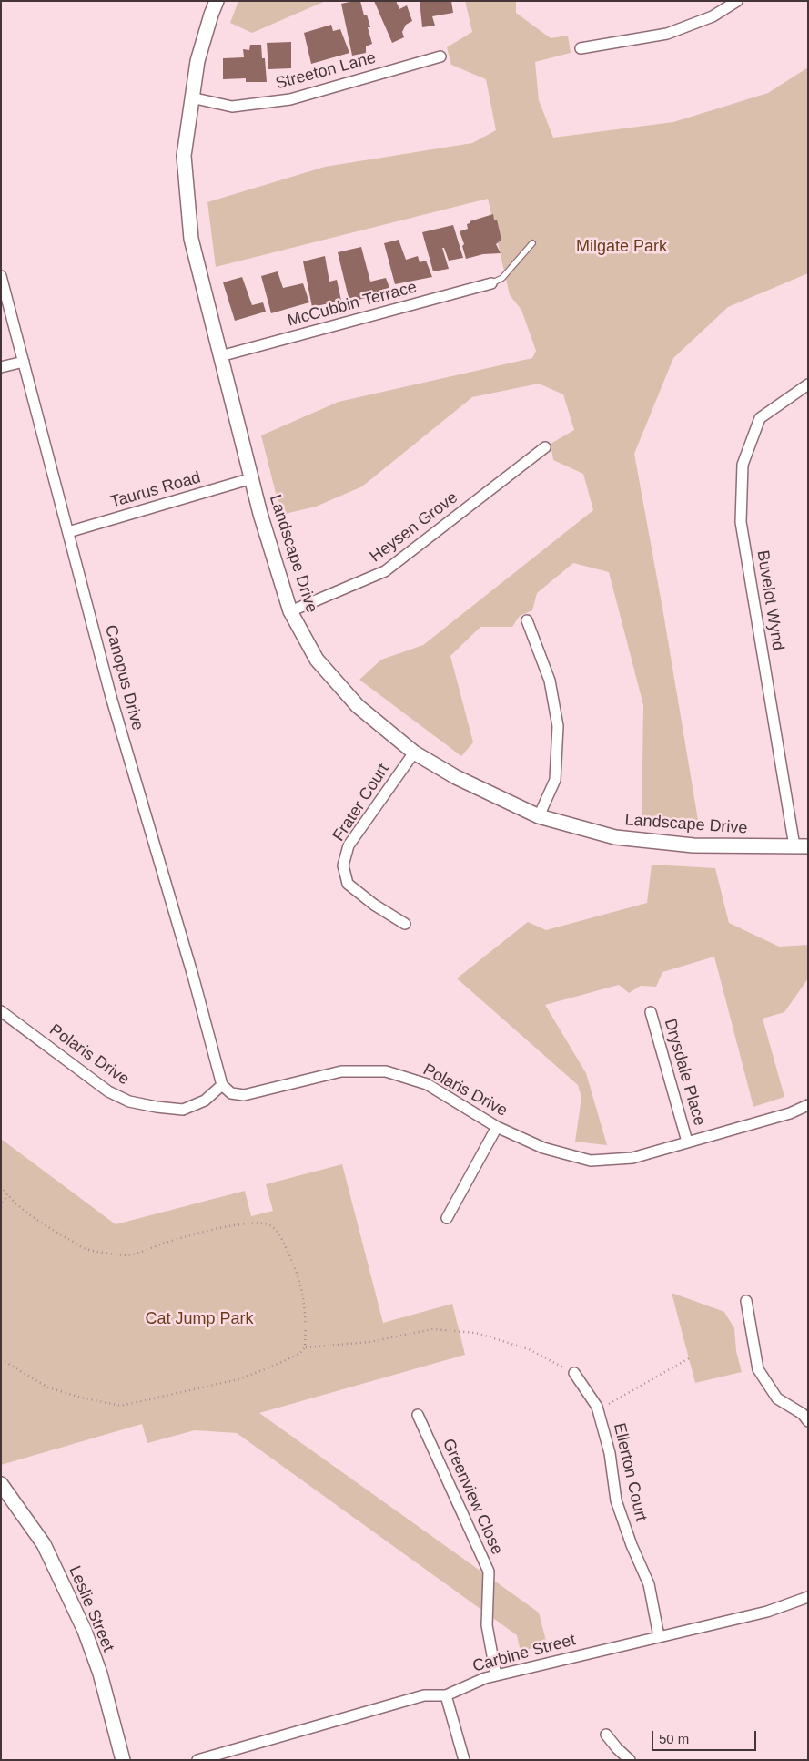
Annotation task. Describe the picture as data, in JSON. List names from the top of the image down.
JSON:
{
  "streets": {
    "street": [
      "Streeton Lane",
      "McCubbin Terrace",
      "Taurus Road",
      "Heysen Grove",
      "Landscape Drive",
      "Buvelot Wynd",
      "Canopus Drive",
      "Frater Court",
      "Polaris Drive",
      "Drysdale Place",
      "Ellerton Court",
      "Greenview Close",
      "Leslie Street",
      "Carbine Street"
    ]
  },
  "crossings": [
    ["Streeton Lane", "Landscape Drive"],
    ["McCubbin Terrace", "Landscape Drive"],
    ["Taurus Road", "Landscape Drive"],
    ["Taurus Road", "Canopus Drive"],
    ["Heysen Grove", "Landscape Drive"],
    ["Landscape Drive", "Buvelot Wynd"],
    ["Landscape Drive", "Frater Court"],
    ["Canopus Drive", "Polaris Drive"],
    ["Polaris Drive", "Drysdale Place"],
    ["Ellerton Court", "Carbine Street"],
    ["Greenview Close", "Carbine Street"]
  ],
  "parks": ["Milgate Park", "Cat Jump Park"],
  "scale_bar": "50 m"
}
